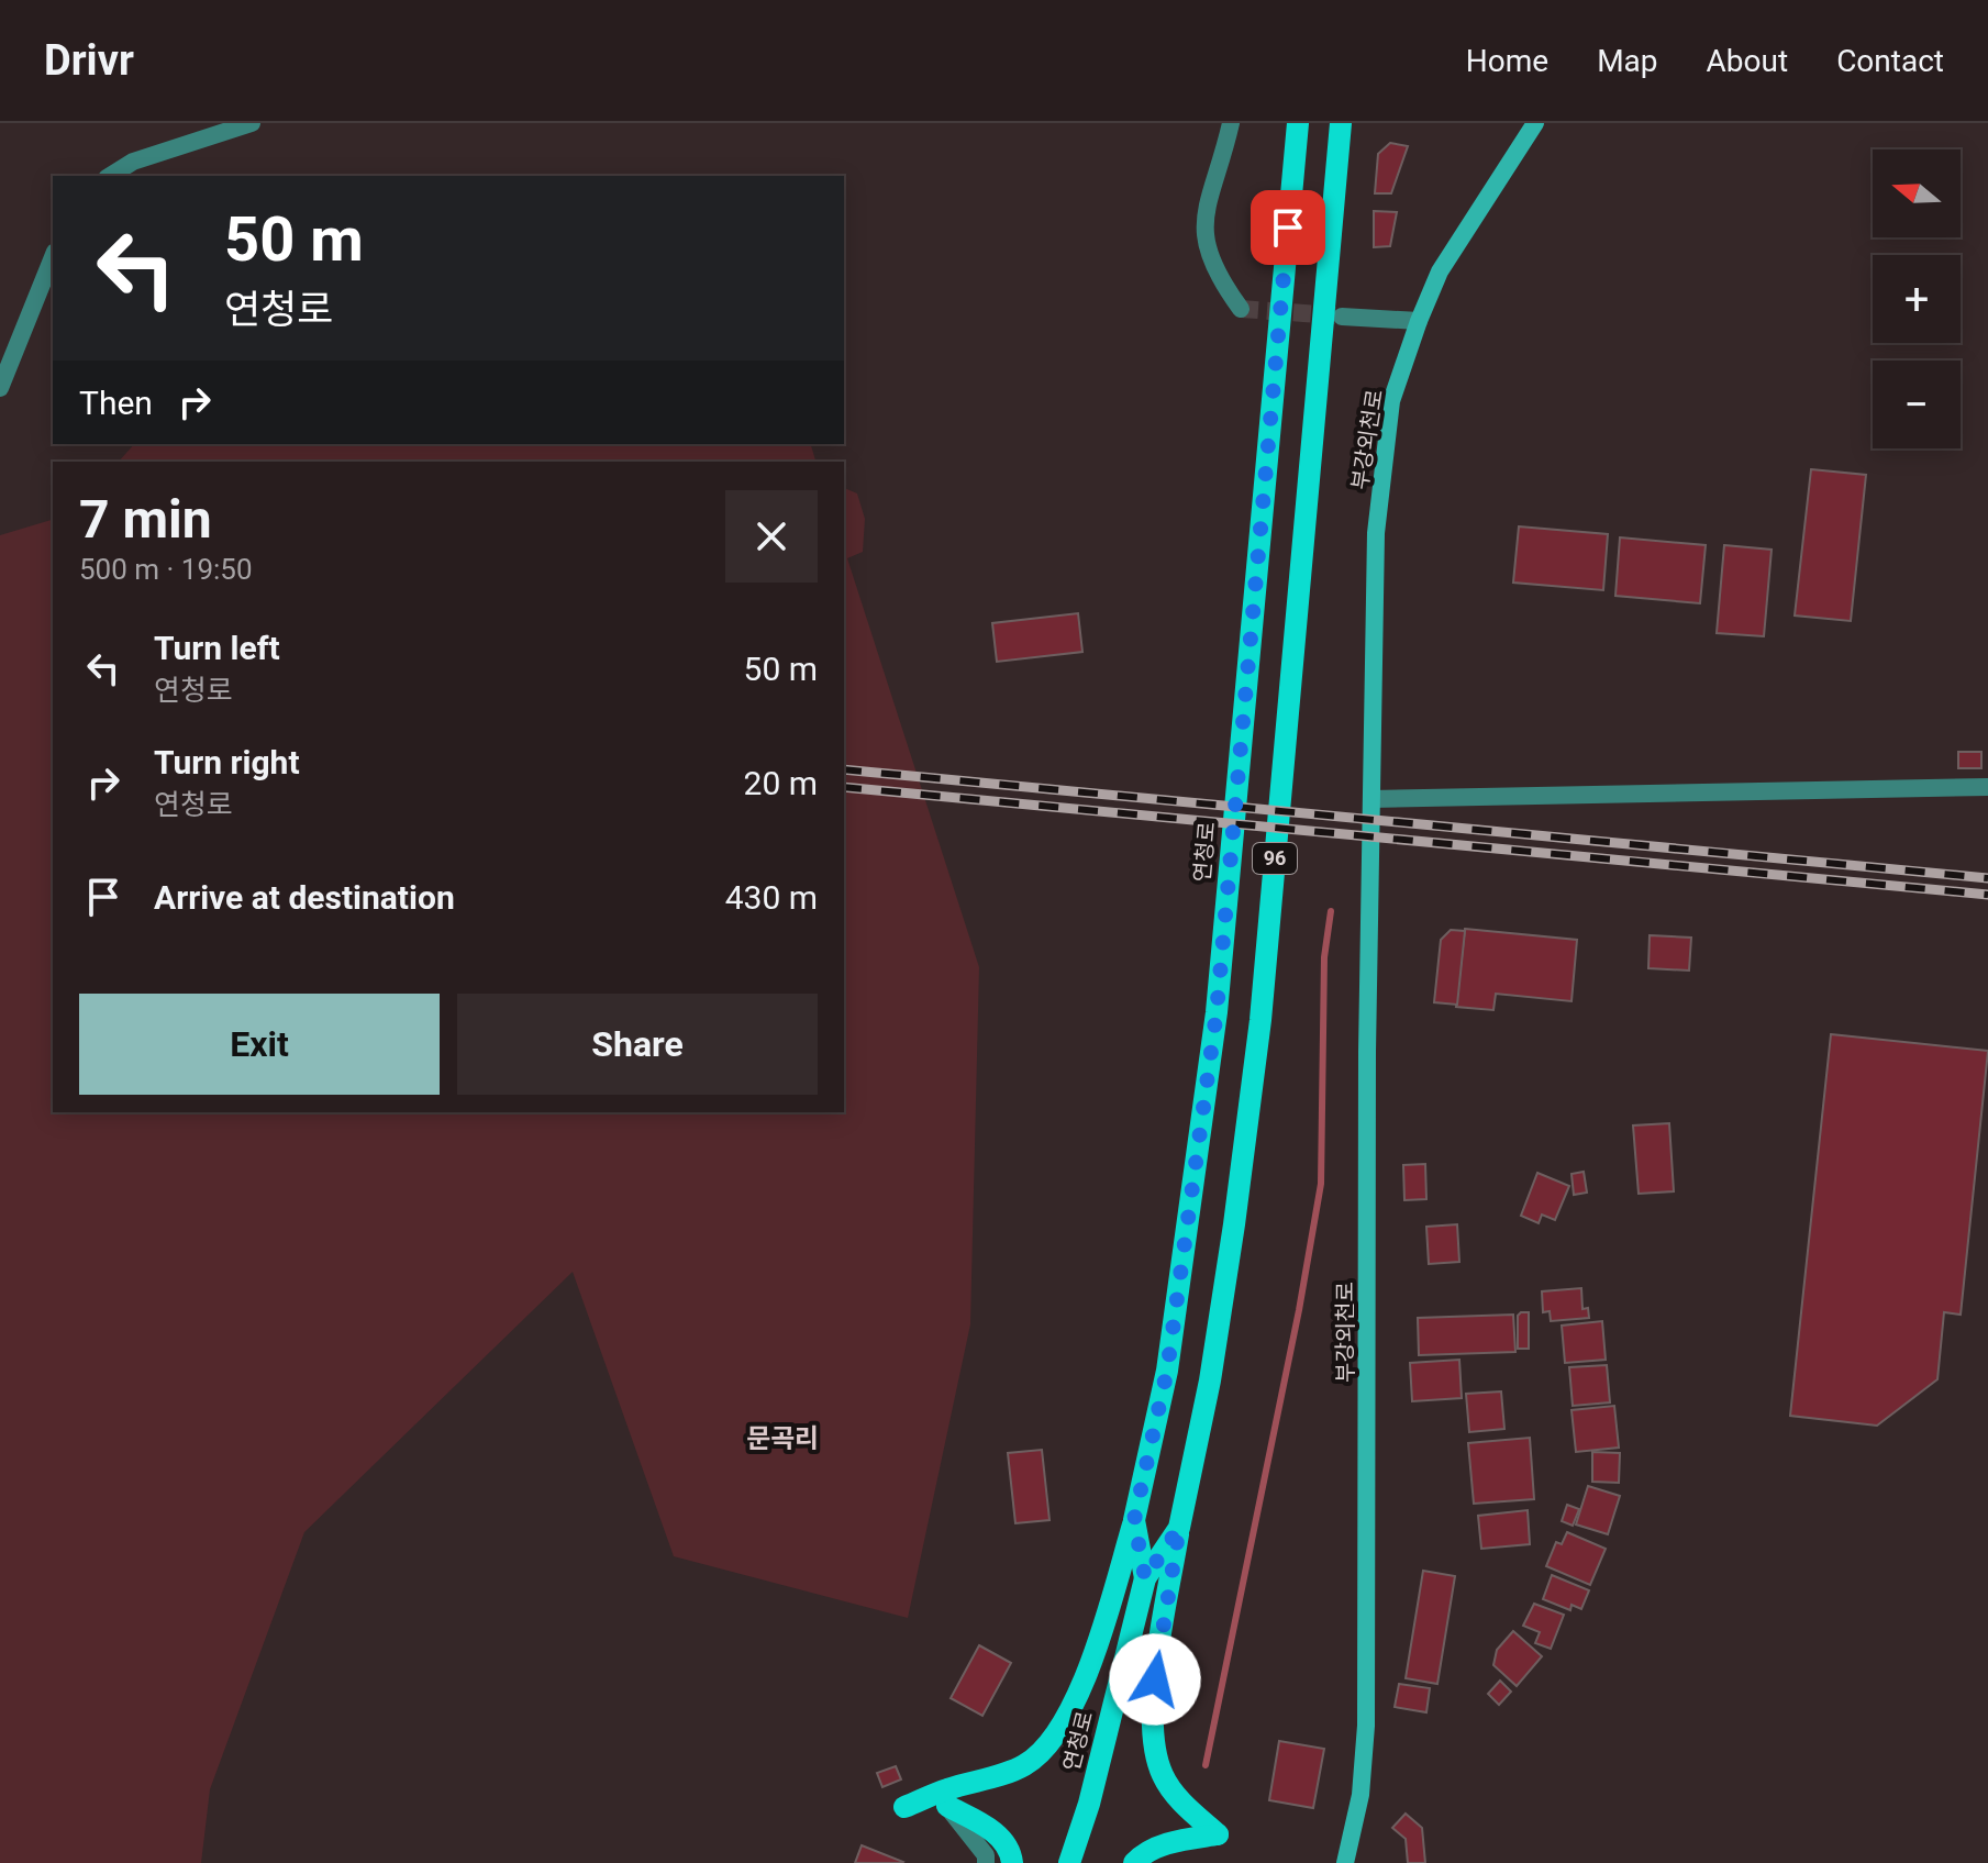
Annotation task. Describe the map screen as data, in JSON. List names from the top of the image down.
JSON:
{
  "streets": {
    "main road": ["부강외천로", "연청로", "96"]
  },
  "districts": ["문곡리"],
  "north": "left",
  "page": {
    "header": "Drivr",
    "nav": [
      "Home",
      "Map",
      "About",
      "Contact"
    ],
    "map_buttons": ["+", "−"],
    "turn": ["50 m", "연청로"],
    "then": "Then",
    "heading": ["7 min", "500 m · 19:50"],
    "list": [
      {
        "name": "Turn left",
        "note": "연청로",
        "value": "50 m"
      },
      {
        "name": "Turn right",
        "note": "연청로",
        "value": "20 m"
      },
      {
        "name": "Arrive at destination",
        "value": "430 m"
      }
    ],
    "buttons": ["Exit", "Share"]
  }
}
